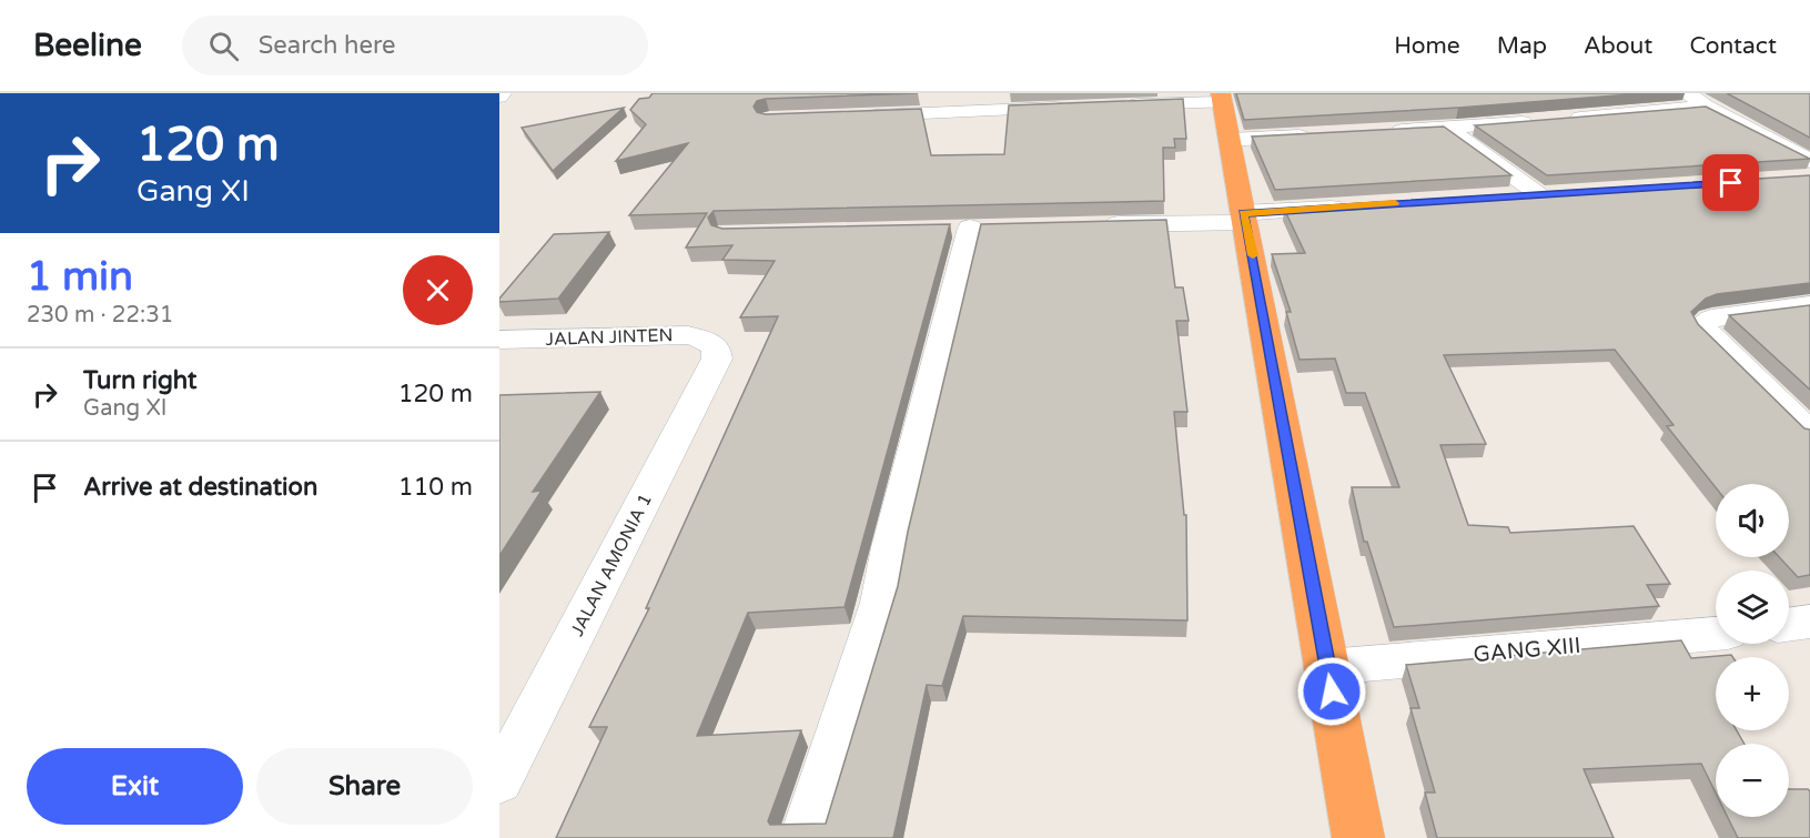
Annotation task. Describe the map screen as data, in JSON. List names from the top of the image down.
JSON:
{
  "streets": {
    "street": ["JALAN JINTEN", "JALAN AMONIA 1", "GANG XIII"]
  },
  "crossings": [
    ["JALAN JINTEN", "JALAN AMONIA 1"]
  ],
  "page": {
    "header": "Beeline",
    "search": "Search here",
    "nav": [
      "Home",
      "Map",
      "About",
      "Contact"
    ],
    "turn": ["120 m", "Gang XI"],
    "heading": ["1 min", "230 m · 22:31"],
    "list": [
      {
        "name": "Turn right",
        "note": "Gang XI",
        "value": "120 m"
      },
      {
        "name": "Arrive at destination",
        "value": "110 m"
      }
    ],
    "map_buttons": ["+", "−"],
    "buttons": ["Exit", "Share"]
  }
}
